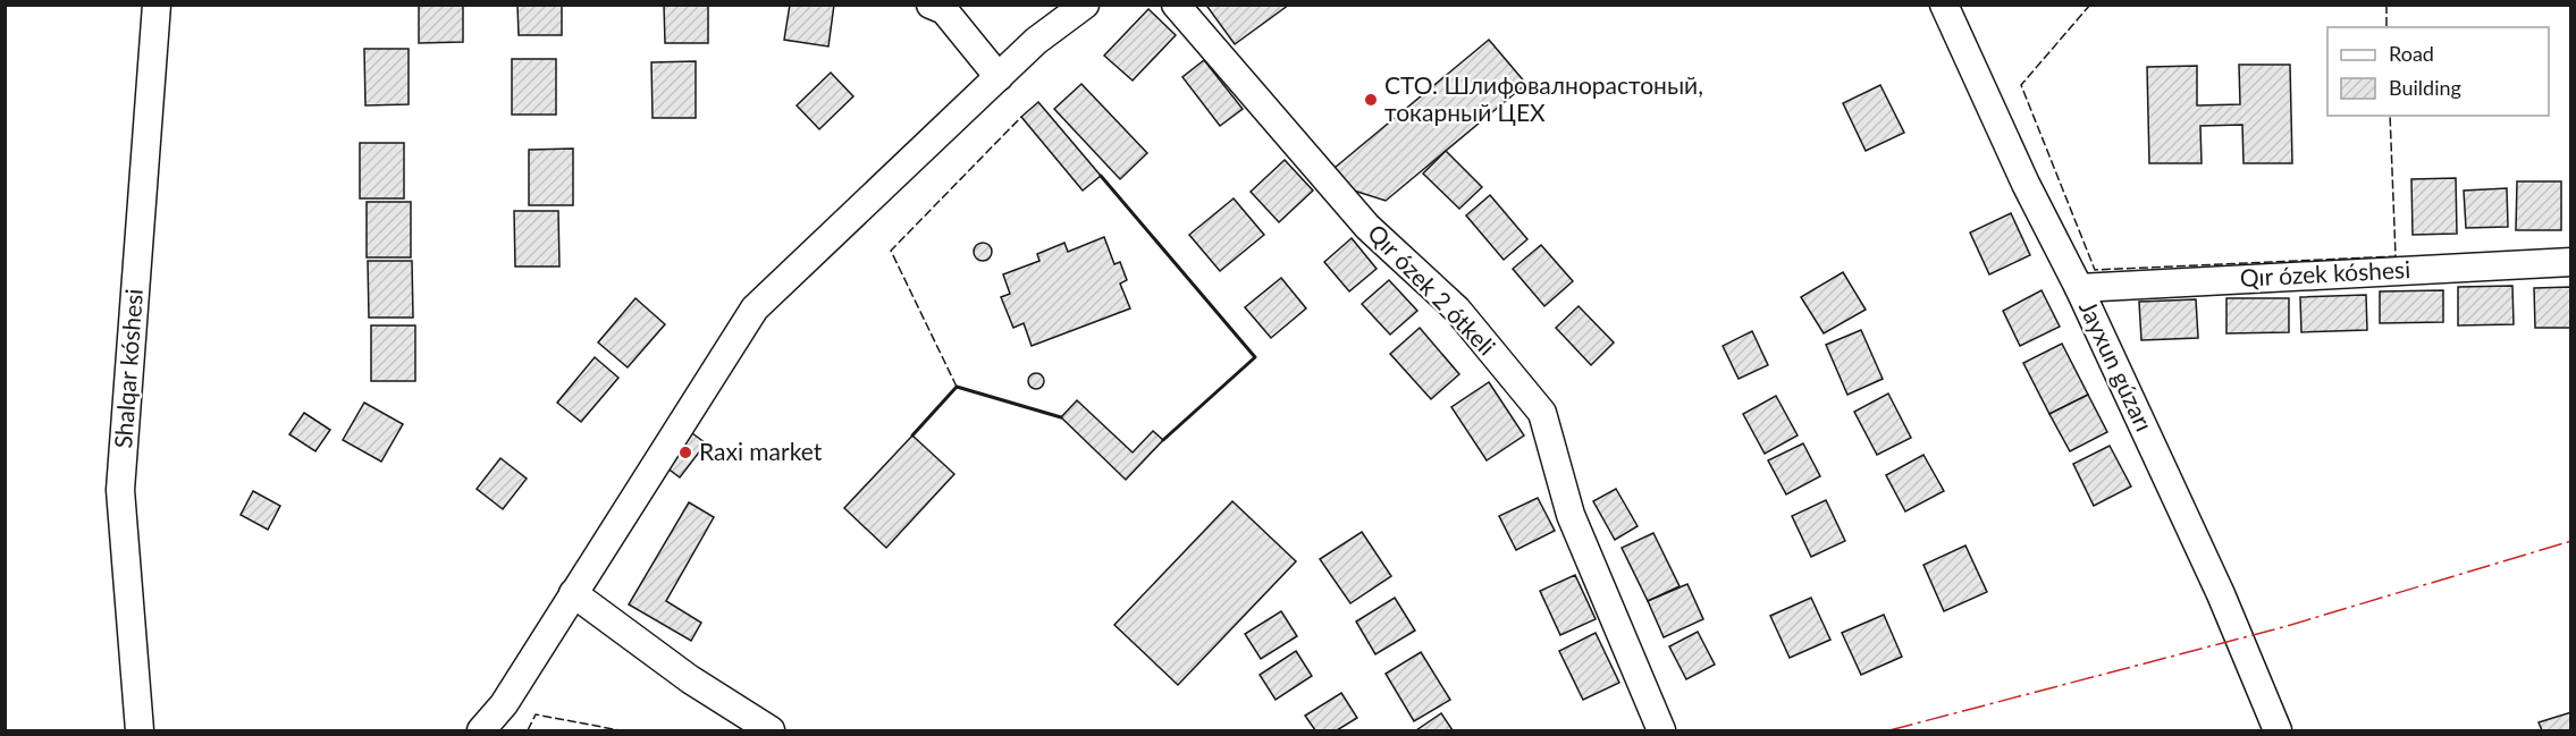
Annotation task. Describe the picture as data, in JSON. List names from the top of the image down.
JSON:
{
  "streets": {
    "street": [
      "Qır ózek kóshesi",
      "Qır ózek 2 ótkeli",
      "Jayxun gúzarı",
      "Shalqar kóshesi"
    ]
  },
  "crossings": [
    ["Qır ózek kóshesi", "Jayxun gúzarı"]
  ],
  "places": ["СТО. Шлифовалнорастоный, токарный ЦЕХ", "Raxi market"],
  "legend": ["Road", "Building"]
}
